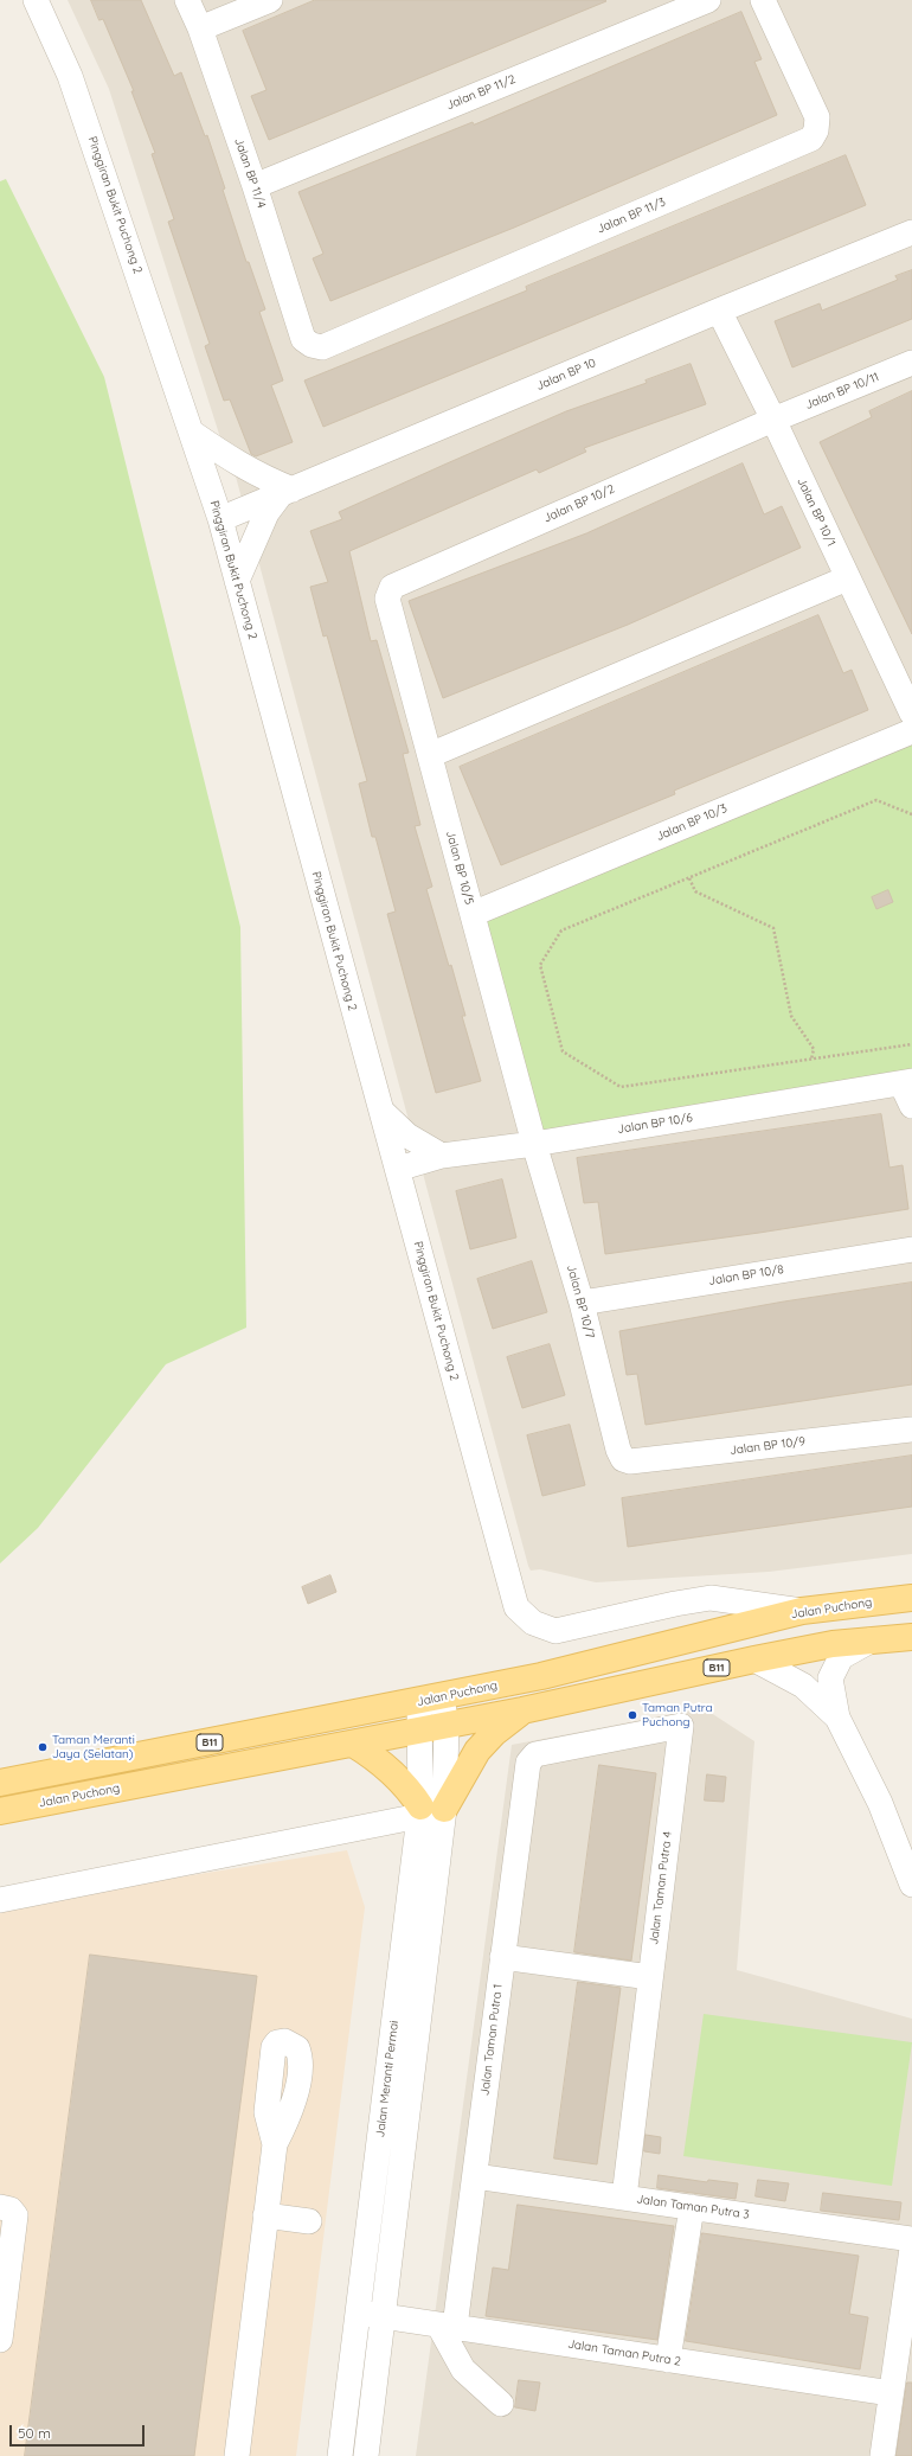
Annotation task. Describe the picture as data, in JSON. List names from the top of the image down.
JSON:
{
  "streets": {
    "main road": ["Jalan Puchong", "B11"],
    "street": [
      "Jalan BP 11/2",
      "Jalan BP 11/4",
      "Pinggiran Bukit Puchong 2",
      "Jalan BP 11/3",
      "Jalan BP 10",
      "Jalan BP 10/11",
      "Jalan BP 10/2",
      "Jalan BP 10/1",
      "Jalan BP 10/3",
      "Jalan BP 10/5",
      "Jalan BP 10/6",
      "Jalan BP 10/8",
      "Jalan BP 10/7",
      "Jalan BP 10/9",
      "Jalan Taman Putra 4",
      "Jalan Taman Putra 1",
      "Jalan Meranti Permai",
      "Jalan Taman Putra 3",
      "Jalan Taman Putra 2"
    ]
  },
  "crossings": [
    ["Jalan BP 11/2", "Jalan BP 11/4"],
    ["Jalan BP 11/4", "Jalan BP 11/3"],
    ["Pinggiran Bukit Puchong 2", "Jalan BP 10"],
    ["Pinggiran Bukit Puchong 2", "Jalan BP 10/6"],
    ["Pinggiran Bukit Puchong 2", "Jalan Puchong"],
    ["Jalan BP 10", "Jalan BP 10/1"],
    ["Jalan BP 10/11", "Jalan BP 10/2"],
    ["Jalan BP 10/11", "Jalan BP 10/1"],
    ["Jalan BP 10/2", "Jalan BP 10/1"],
    ["Jalan BP 10/2", "Jalan BP 10/5"],
    ["Jalan BP 10/3", "Jalan BP 10/5"],
    ["Jalan BP 10/5", "Jalan BP 10/6"],
    ["Jalan BP 10/5", "Jalan BP 10/7"],
    ["Jalan BP 10/6", "Jalan BP 10/7"],
    ["Jalan BP 10/8", "Jalan BP 10/7"],
    ["Jalan BP 10/7", "Jalan BP 10/9"],
    ["Jalan Puchong", "Jalan Meranti Permai"],
    ["Jalan Taman Putra 4", "Jalan Taman Putra 1"],
    ["Jalan Taman Putra 4", "Jalan Taman Putra 3"],
    ["Jalan Taman Putra 1", "Jalan Taman Putra 3"],
    ["Jalan Taman Putra 1", "Jalan Taman Putra 2"],
    ["Jalan Meranti Permai", "Jalan Taman Putra 2"]
  ],
  "places": ["Taman Putra Puchong", "Taman Meranti Jaya (Selatan)"],
  "scale_bar": "50 m"
}
